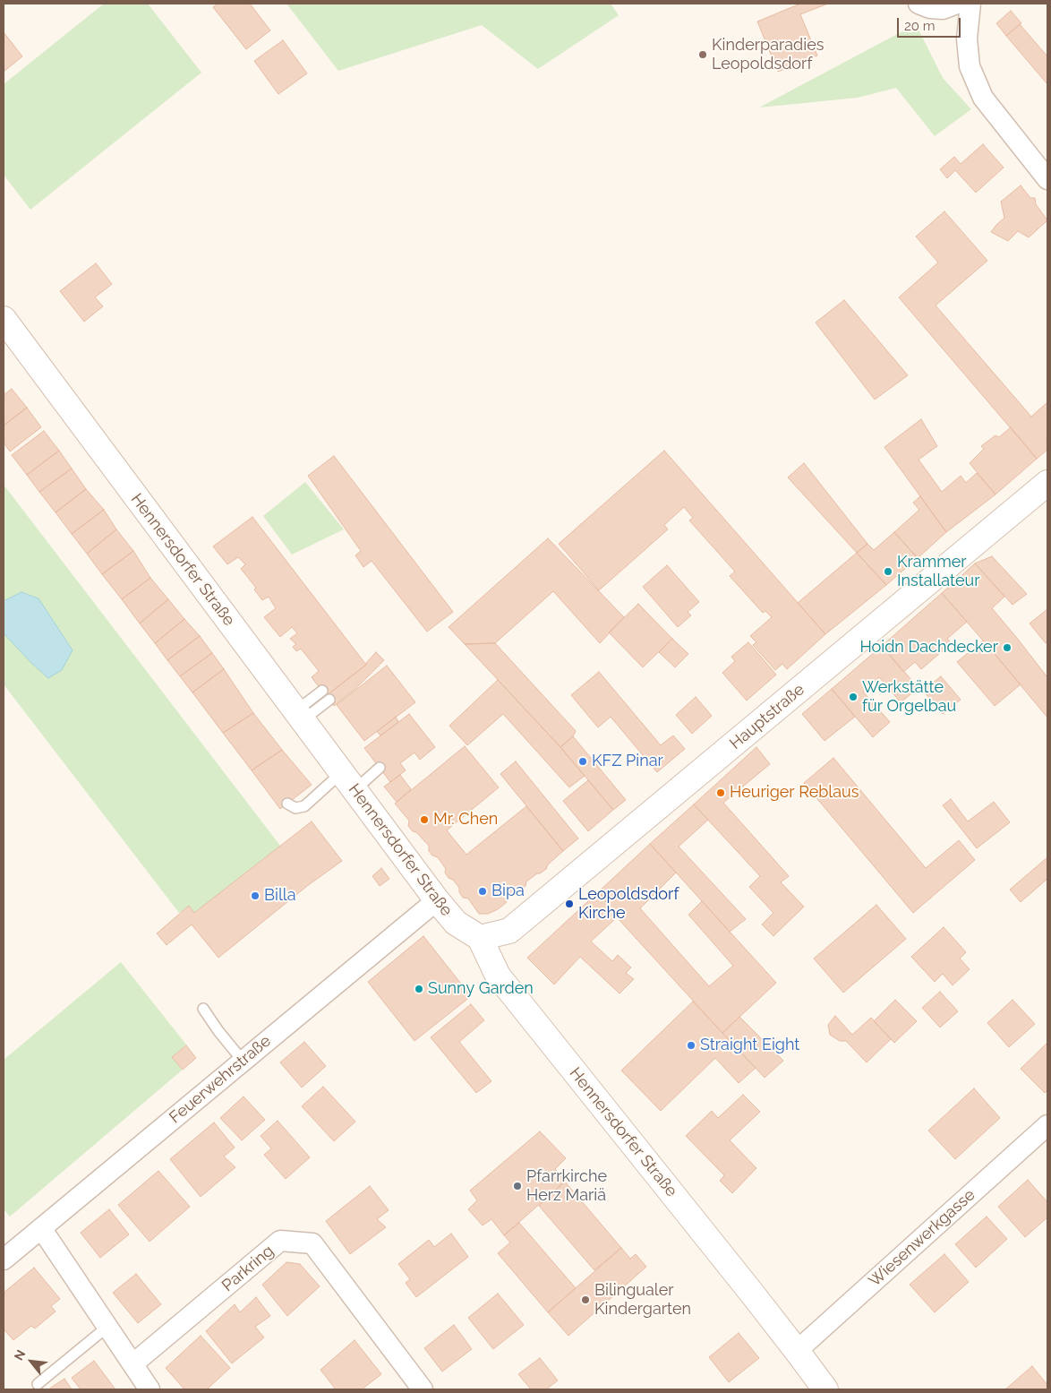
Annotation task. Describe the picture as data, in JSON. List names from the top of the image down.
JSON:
{
  "streets": {
    "street": [
      "Hennersdorfer Straße",
      "Hauptstraße",
      "Feuerwehrstraße",
      "Wiesenwerkgasse",
      "Parkring"
    ]
  },
  "crossings": [
    ["Hennersdorfer Straße", "Hauptstraße"],
    ["Hennersdorfer Straße", "Feuerwehrstraße"],
    ["Hennersdorfer Straße", "Wiesenwerkgasse"]
  ],
  "places": [
    "Kinderparadies Leopoldsdorf",
    "Krammer Installateur",
    "Hoidn Dachdecker",
    "Werkstätte für Orgelbau",
    "KFZ Pinar",
    "Heuriger Reblaus",
    "Mr. Chen",
    "Bipa",
    "Billa",
    "Leopoldsdorf Kirche",
    "Sunny Garden",
    "Straight Eight",
    "Pfarrkirche Herz Mariä",
    "Bilingualer Kindergarten"
  ],
  "scale_bar": "20 m",
  "north": "top left"
}
